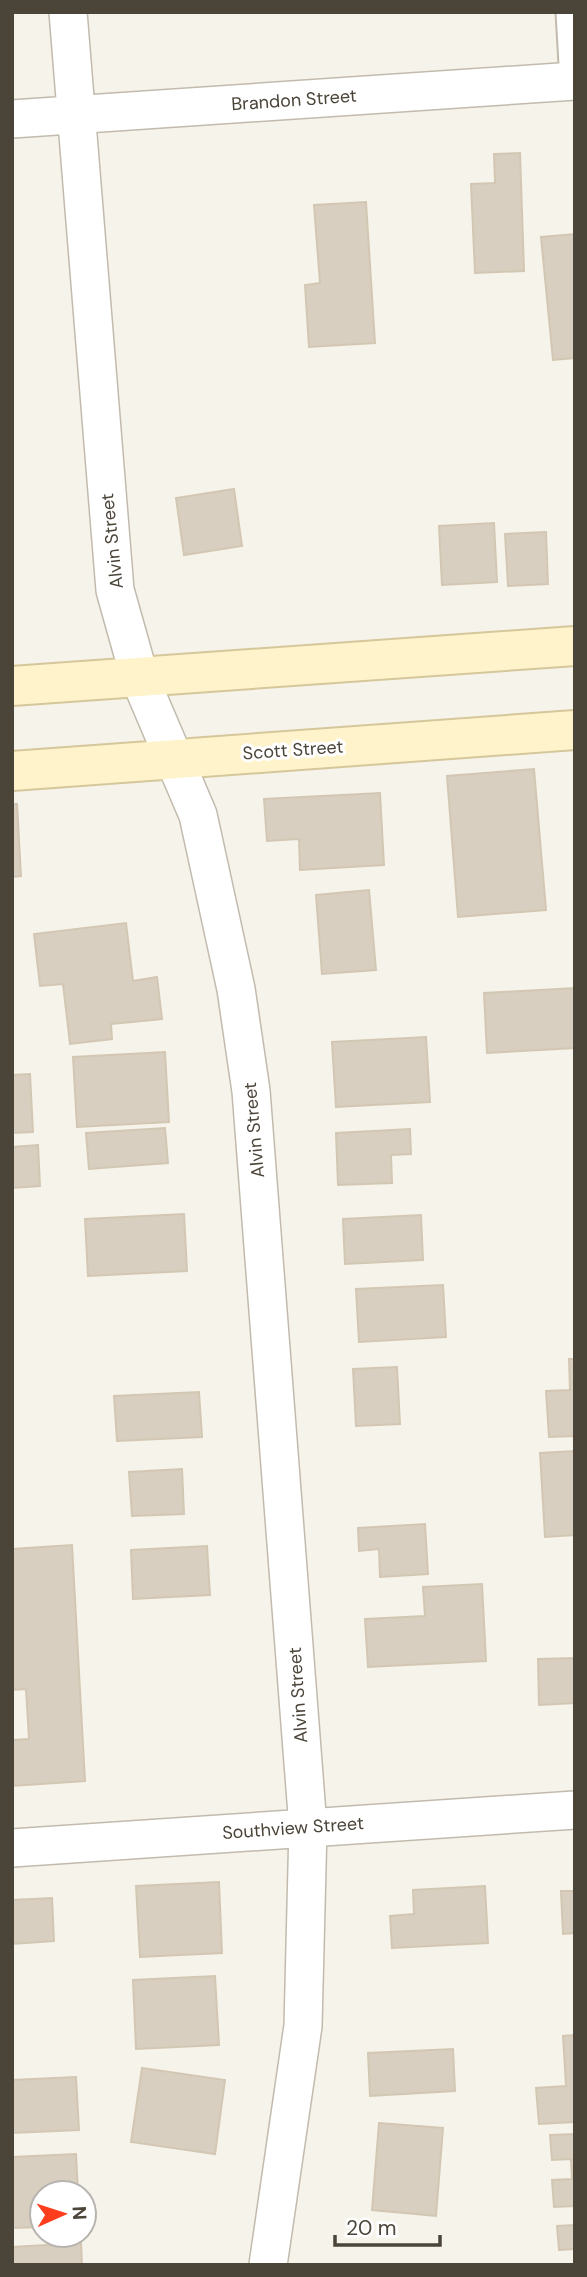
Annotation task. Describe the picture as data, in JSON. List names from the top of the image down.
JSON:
{
  "streets": {
    "main road": ["Scott Street"],
    "street": ["Brandon Street", "Alvin Street", "Southview Street"]
  },
  "crossings": [
    ["Brandon Street", "Alvin Street"],
    ["Alvin Street", "Scott Street"],
    ["Alvin Street", "Southview Street"]
  ],
  "scale_bar": "20 m",
  "north": "right"
}
